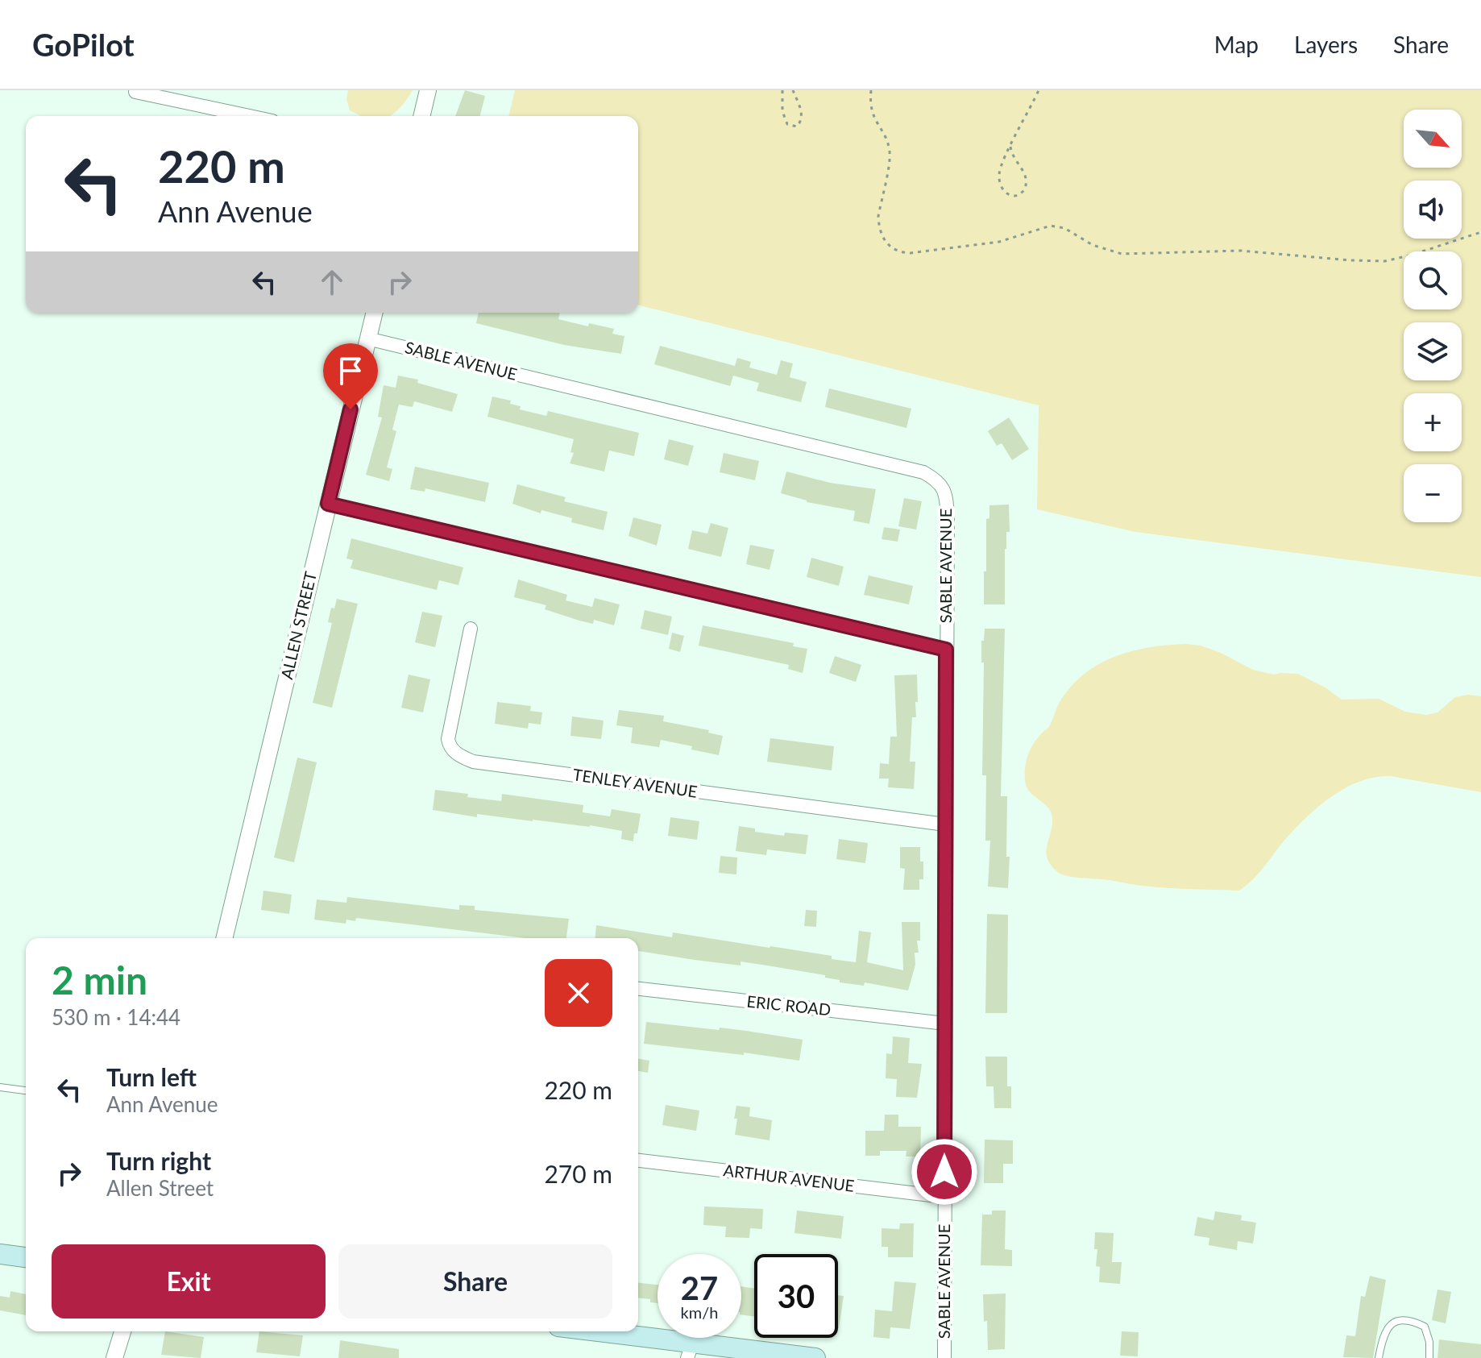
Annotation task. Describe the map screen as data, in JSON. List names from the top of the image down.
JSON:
{
  "streets": {
    "street": [
      "SABLE AVENUE",
      "ALLEN STREET",
      "TENLEY AVENUE",
      "ERIC ROAD",
      "ARTHUR AVENUE"
    ]
  },
  "crossings": [
    ["SABLE AVENUE", "ALLEN STREET"],
    ["SABLE AVENUE", "TENLEY AVENUE"],
    ["SABLE AVENUE", "ERIC ROAD"],
    ["SABLE AVENUE", "ARTHUR AVENUE"]
  ],
  "north": "bottom right",
  "page": {
    "header": "GoPilot",
    "nav": ["Map", "Layers", "Share"],
    "map_buttons": ["+", "−"],
    "turn": ["220 m", "Ann Avenue"],
    "heading": ["2 min", "530 m · 14:44"],
    "list": [
      {
        "name": "Turn left",
        "note": "Ann Avenue",
        "value": "220 m"
      },
      {
        "name": "Turn right",
        "note": "Allen Street",
        "value": "270 m"
      }
    ],
    "buttons": ["Exit", "Share"],
    "speed": "27 km/h",
    "limit": "30"
  }
}
